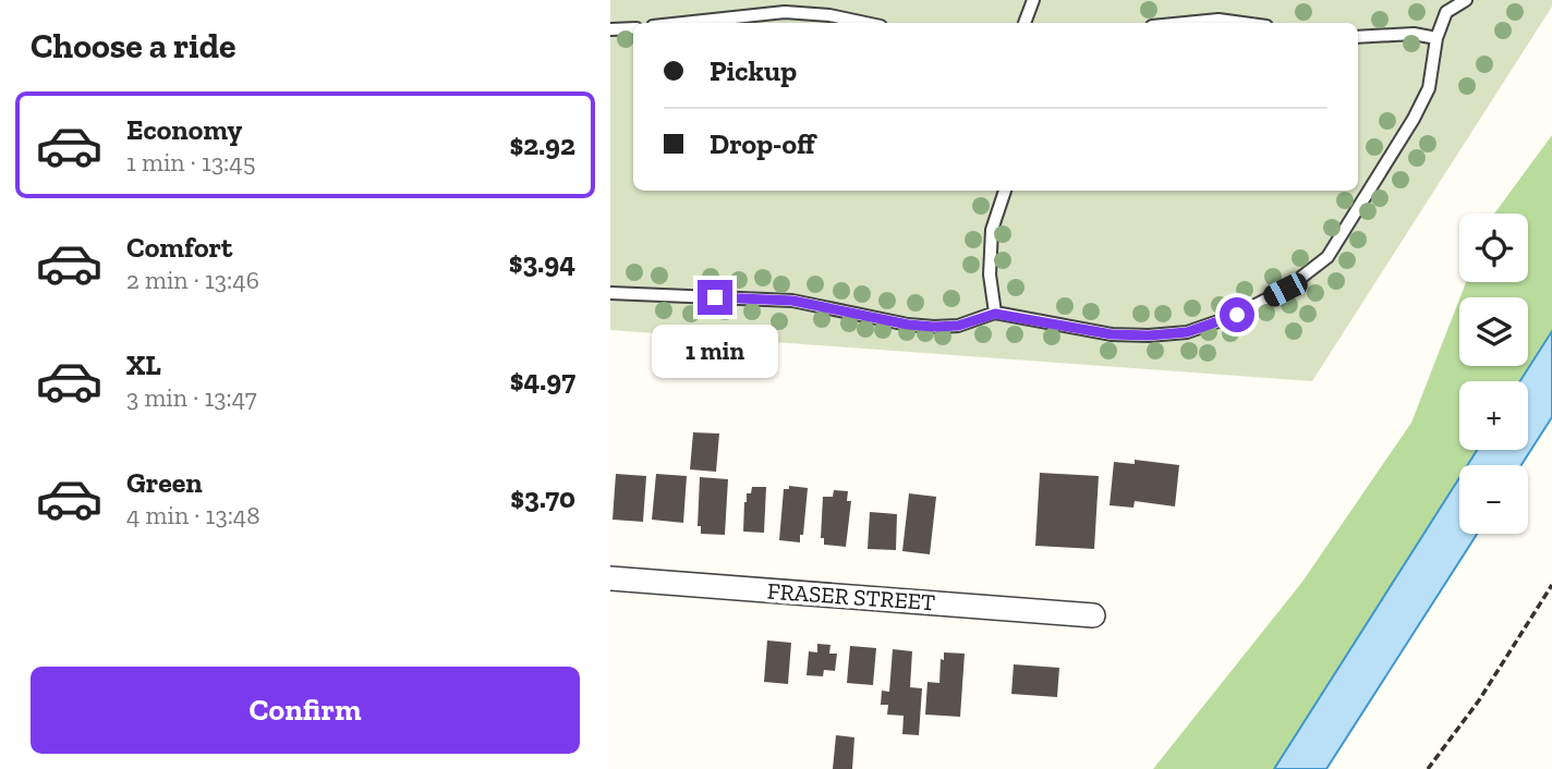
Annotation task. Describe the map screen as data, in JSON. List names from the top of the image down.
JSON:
{
  "streets": {
    "street": ["FRASER STREET"]
  },
  "page": {
    "heading": "Choose a ride",
    "banner": ["Pickup", "Drop-off"],
    "list": [
      {
        "name": "Economy",
        "note": "1 min · 13:45",
        "value": "$2.92"
      },
      {
        "name": "Comfort",
        "note": "2 min · 13:46",
        "value": "$3.94"
      },
      {
        "name": "XL",
        "note": "3 min · 13:47",
        "value": "$4.97"
      },
      {
        "name": "Green",
        "note": "4 min · 13:48",
        "value": "$3.70"
      }
    ],
    "map_buttons": ["+", "−"],
    "bubble": "1 min",
    "buttons": "Confirm"
  }
}
